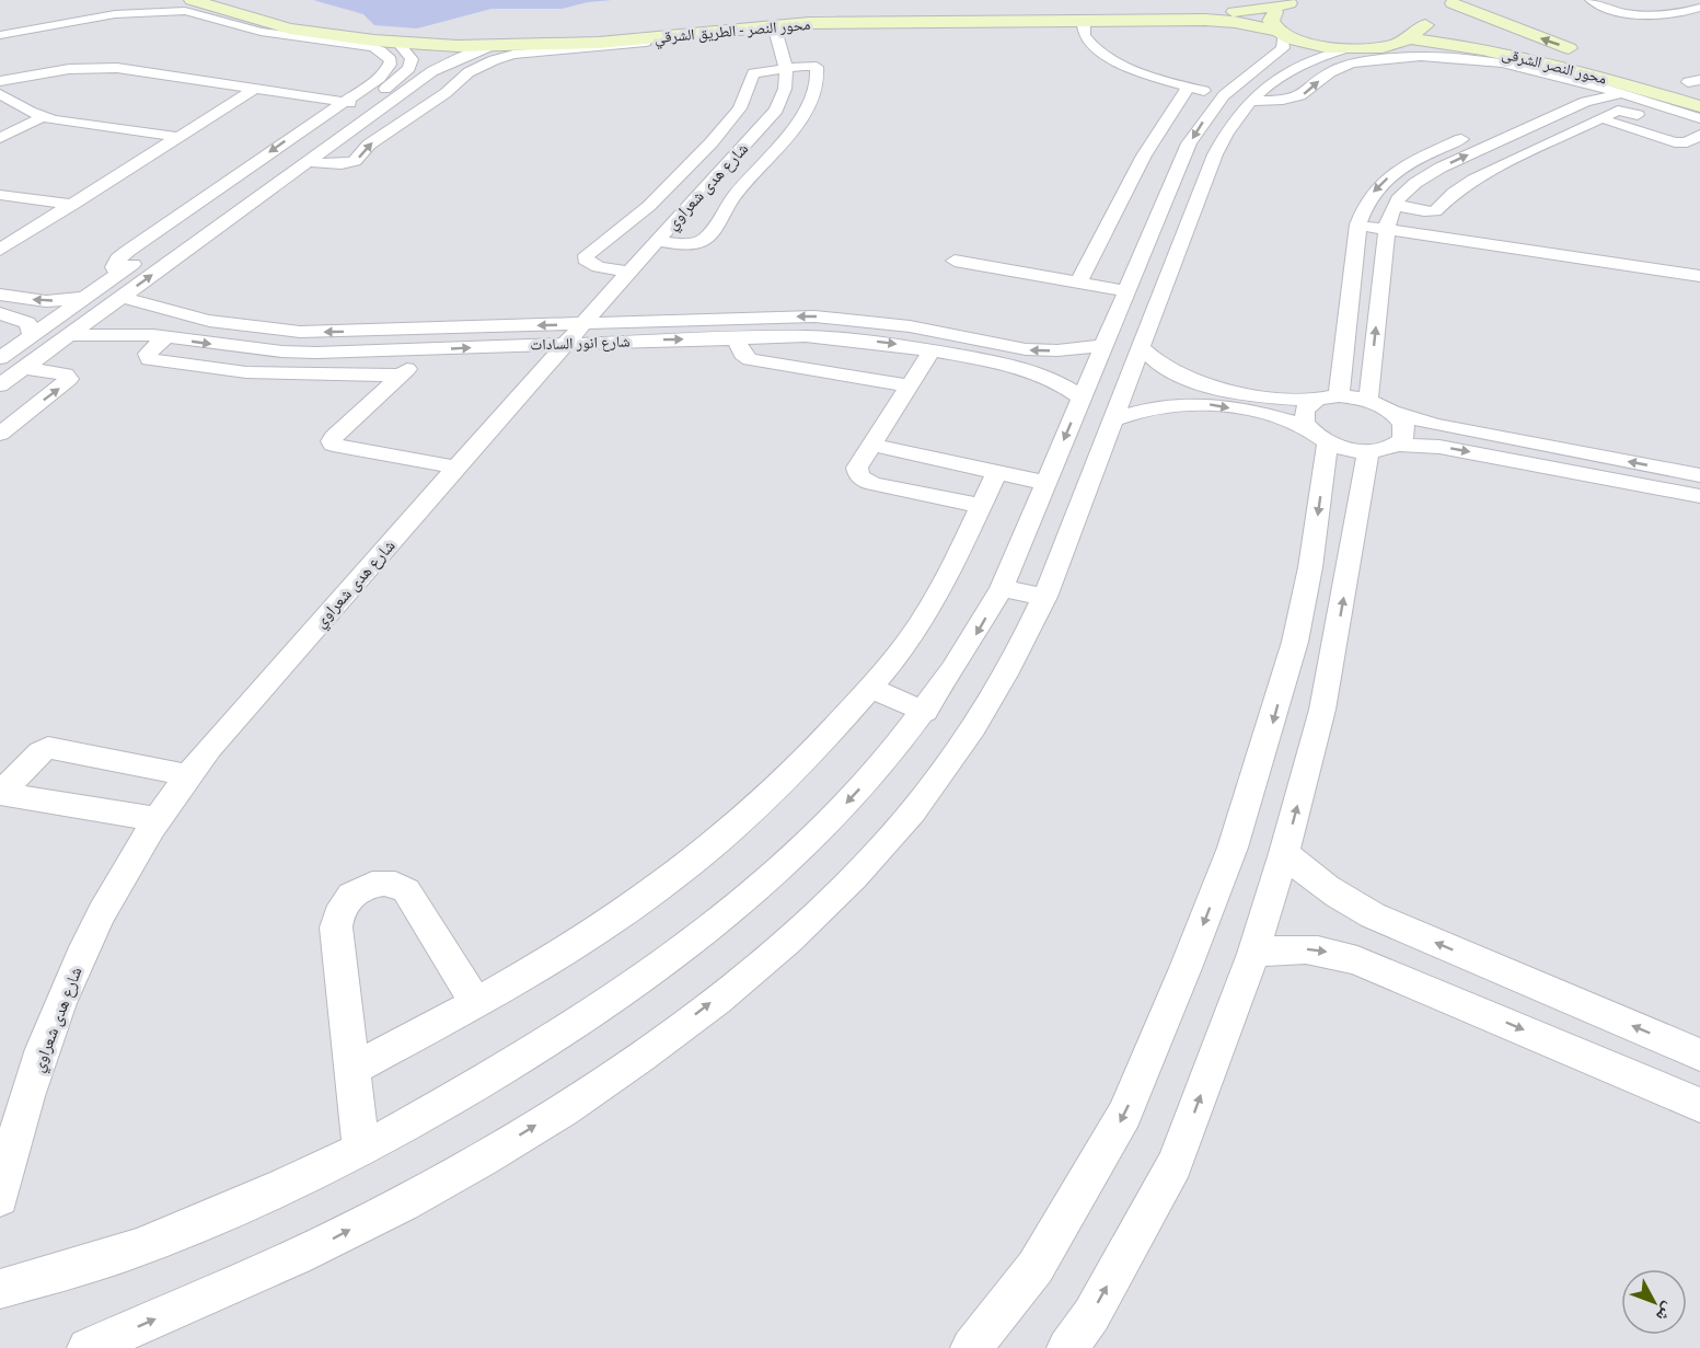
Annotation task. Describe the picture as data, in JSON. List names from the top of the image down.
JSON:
{
  "streets": {
    "street": [
      "محور النصر - الطريق الشرقي",
      "محور النصر الشرقى",
      "شارع هدى شعراوي",
      "شارع انور السادات"
    ]
  },
  "crossings": [
    ["محور النصر - الطريق الشرقي", "محور النصر الشرقى"],
    ["شارع هدى شعراوي", "شارع انور السادات"]
  ],
  "north": "bottom right"
}
